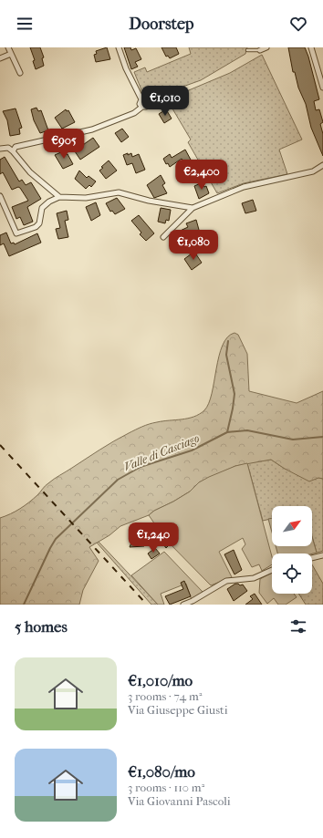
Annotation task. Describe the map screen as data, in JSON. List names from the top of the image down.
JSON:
{
  "water": ["Valle di Casciago"],
  "north": "top right",
  "page": {
    "header": "Doorstep",
    "price": [
      "€1,010",
      "€905",
      "€2,400",
      "€1,080",
      "€1,240"
    ],
    "heading": "5 homes",
    "list": [
      {
        "name": "€1,010/mo",
        "note": "3 rooms · 74 m² · Via Giuseppe Giusti"
      },
      {
        "name": "€1,080/mo",
        "note": "3 rooms · 110 m² · Via Giovanni Pascoli"
      }
    ]
  }
}
